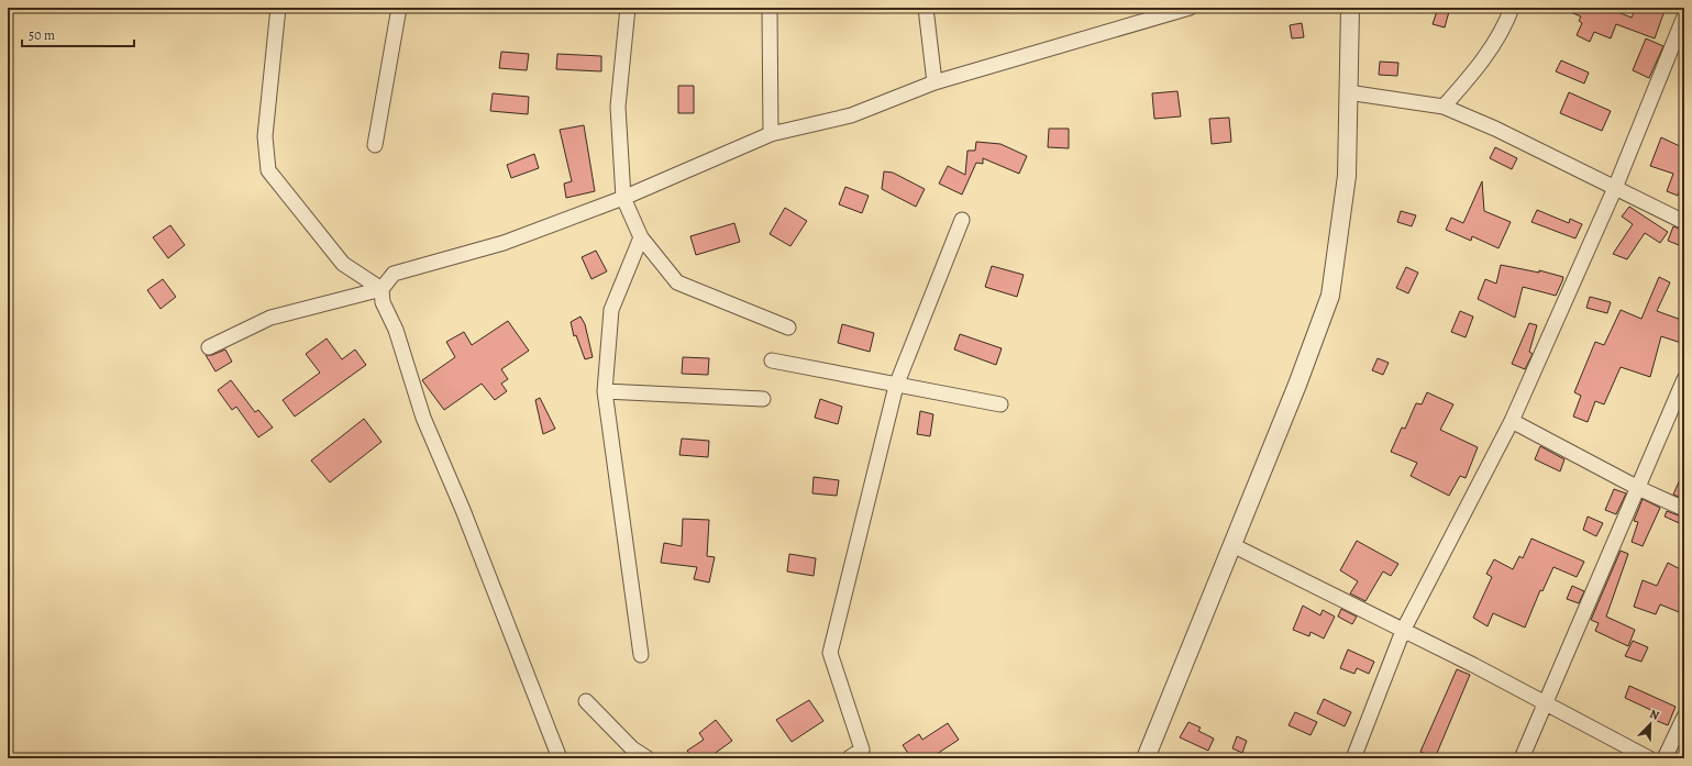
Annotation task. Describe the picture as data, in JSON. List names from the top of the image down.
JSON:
{
  "scale_bar": "50 m",
  "north": "top right"
}
